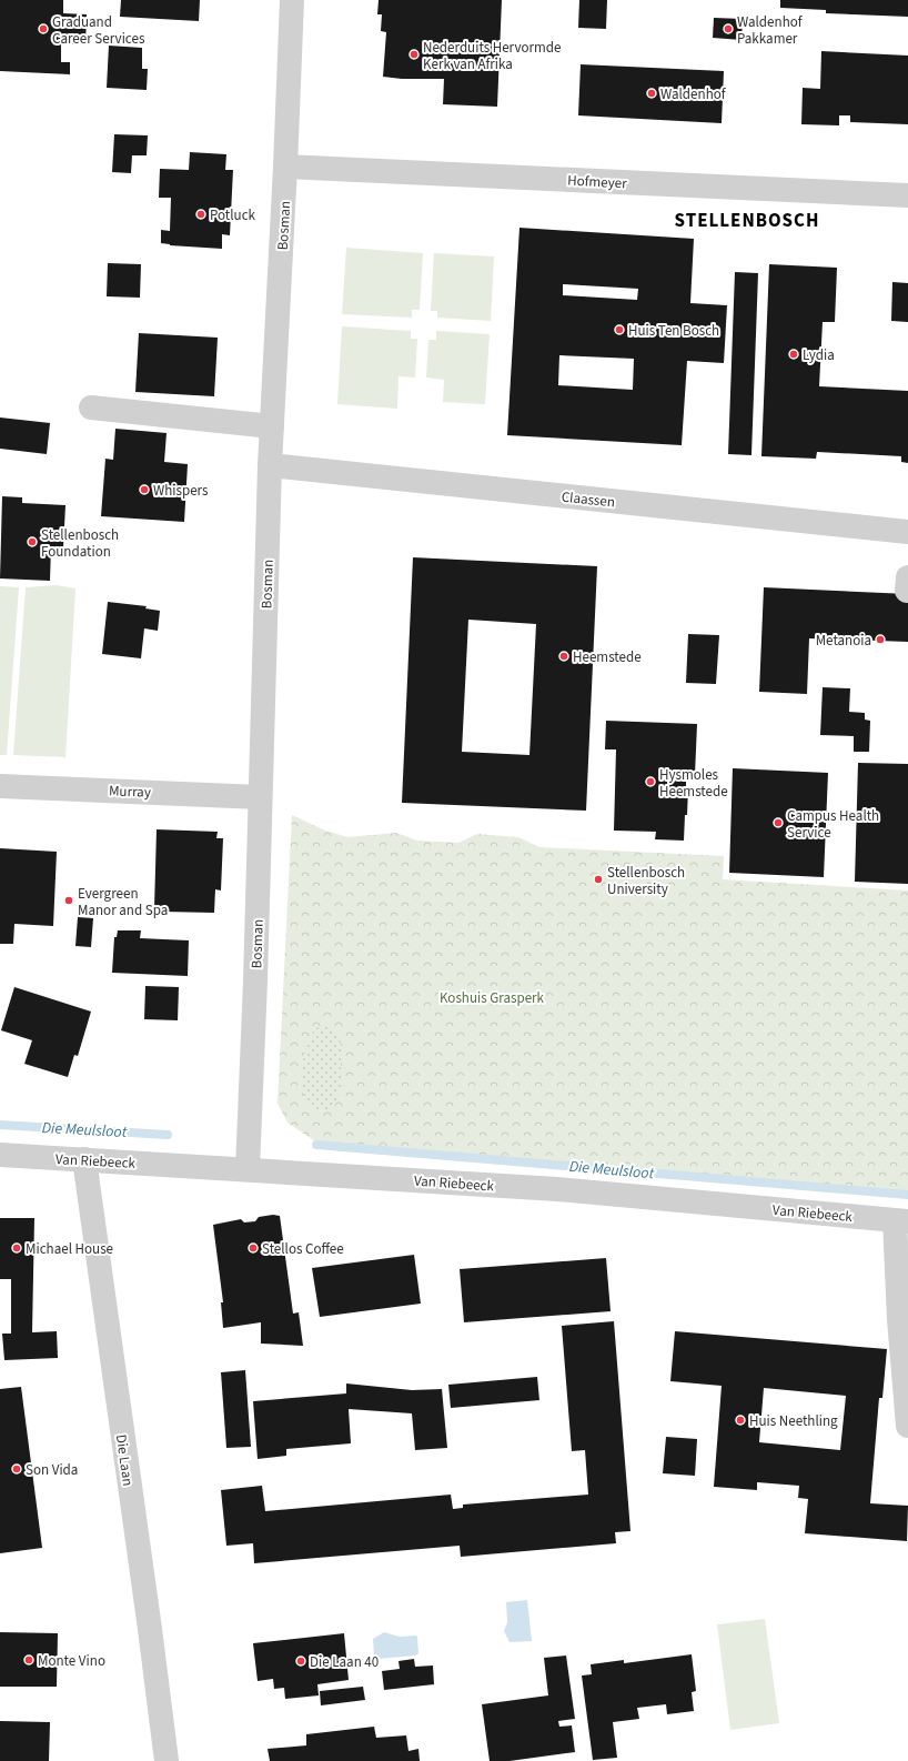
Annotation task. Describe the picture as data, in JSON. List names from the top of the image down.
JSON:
{
  "streets": {
    "street": [
      "Hofmeyer",
      "Bosman",
      "Claassen",
      "Murray",
      "Van Riebeeck",
      "Die Laan"
    ]
  },
  "crossings": [
    ["Hofmeyer", "Bosman"],
    ["Bosman", "Claassen"],
    ["Bosman", "Murray"],
    ["Bosman", "Van Riebeeck"],
    ["Van Riebeeck", "Die Laan"]
  ],
  "districts": ["STELLENBOSCH"],
  "water": ["Die Meulsloot"],
  "parks": ["Koshuis Grasperk"],
  "places": [
    "Graduand Career Services",
    "Waldenhof Pakkamer",
    "Nederduits Hervormde Kerk van Afrika",
    "Waldenhof",
    "Potluck",
    "Huis Ten Bosch",
    "Lydia",
    "Whispers",
    "Stellenbosch Foundation",
    "Metanoia",
    "Heemstede",
    "Hysmoles Heemstede",
    "Campus Health Service",
    "Stellenbosch University",
    "Evergreen Manor and Spa",
    "Michael House",
    "Stellos Coffee",
    "Huis Neethling",
    "Son Vida",
    "Monte Vino",
    "Die Laan 40"
  ]
}
